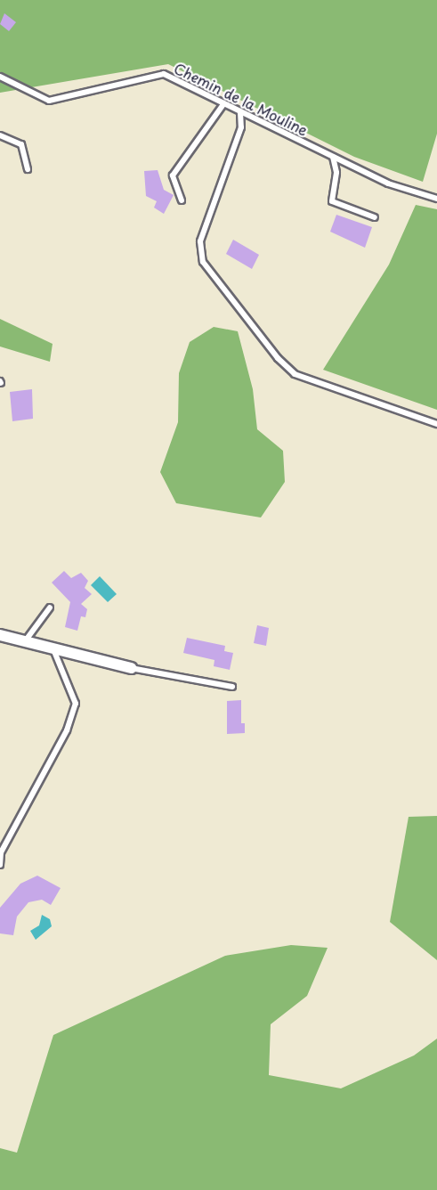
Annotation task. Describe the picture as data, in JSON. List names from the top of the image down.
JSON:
{
  "streets": {
    "lane": ["Chemin de la Mouline"]
  }
}
